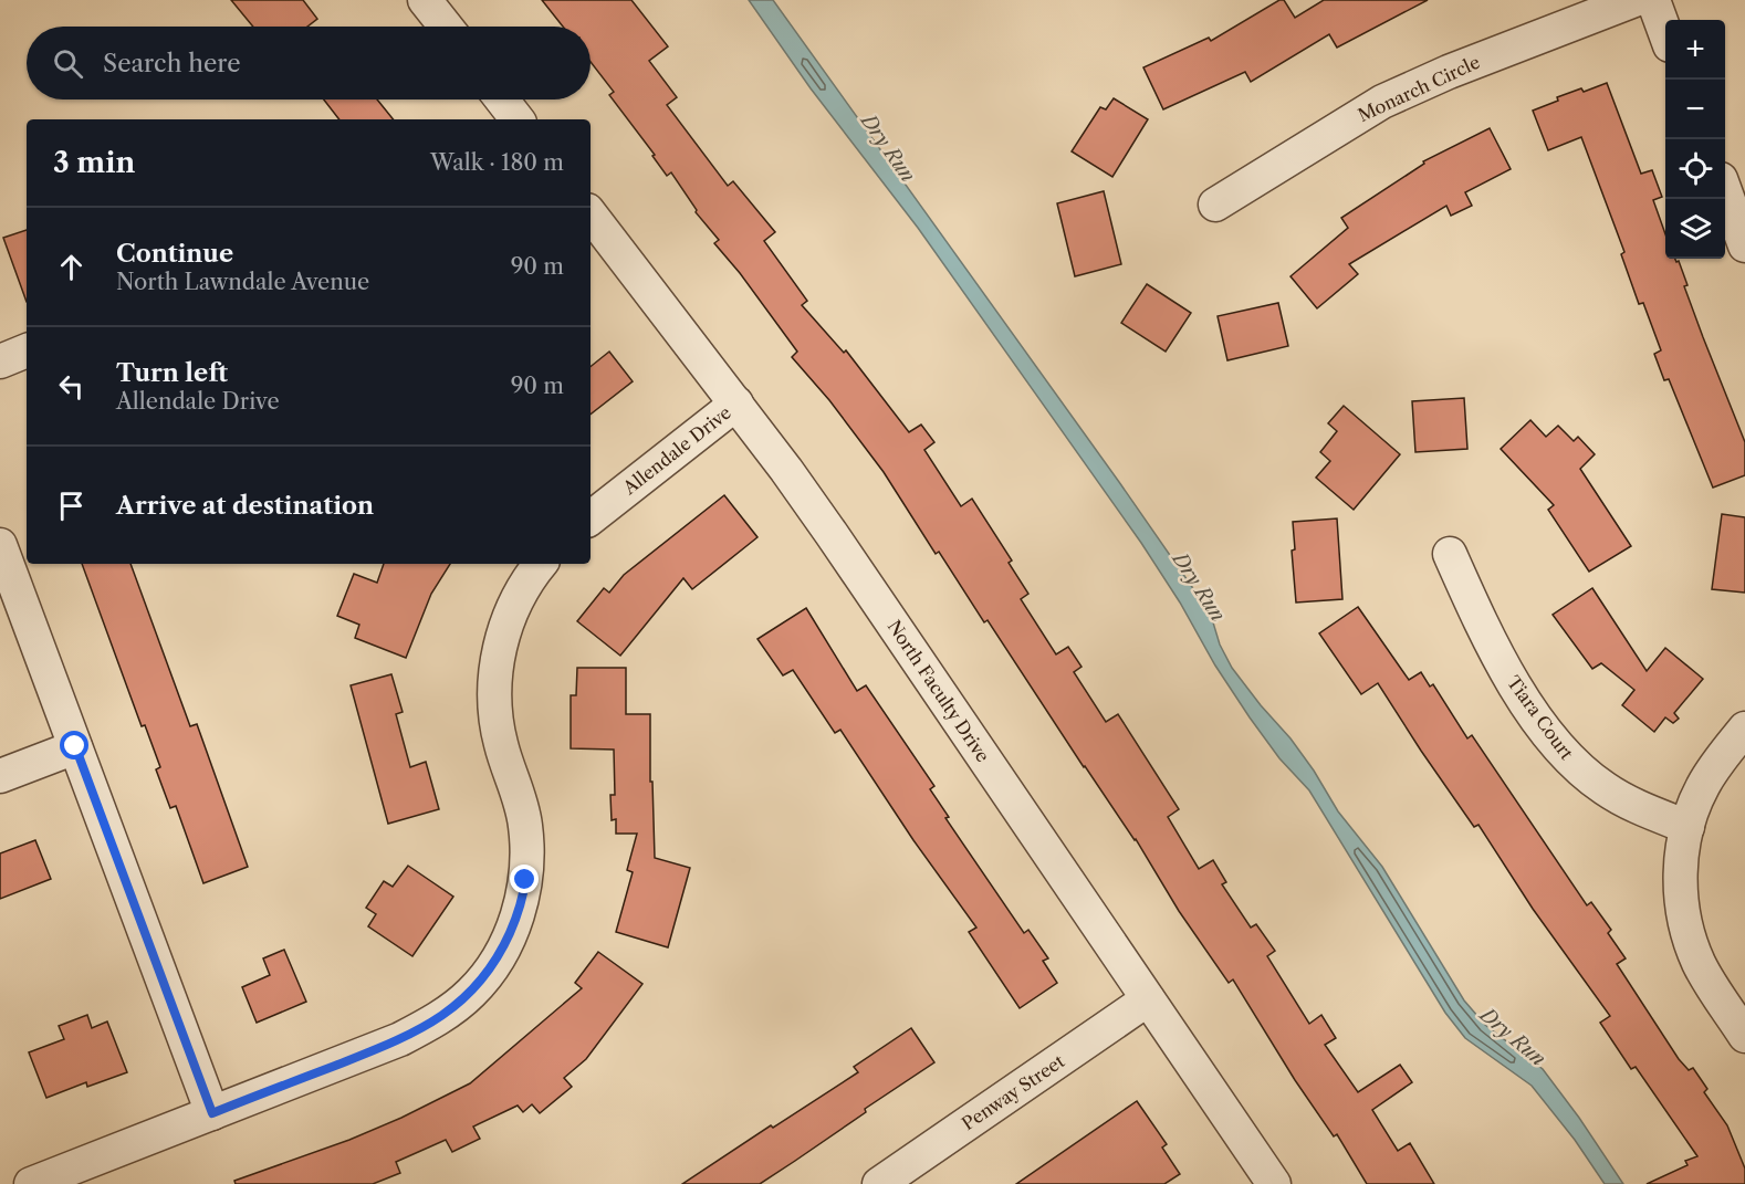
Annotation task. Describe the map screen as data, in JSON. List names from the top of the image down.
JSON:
{
  "streets": {
    "street": [
      "Monarch Circle",
      "Allendale Drive",
      "North Faculty Drive",
      "Tiara Court",
      "Penway Street"
    ]
  },
  "crossings": [
    ["Allendale Drive", "North Faculty Drive"],
    ["North Faculty Drive", "Penway Street"]
  ],
  "water": ["Dry Run"],
  "page": {
    "map_buttons": ["+", "−"],
    "search": "Search here",
    "heading": ["3 min", "Walk · 180 m"],
    "list": [
      ["Continue", "North Lawndale Avenue", "90 m"],
      ["Turn left", "Allendale Drive", "90 m"],
      "Arrive at destination"
    ]
  }
}
